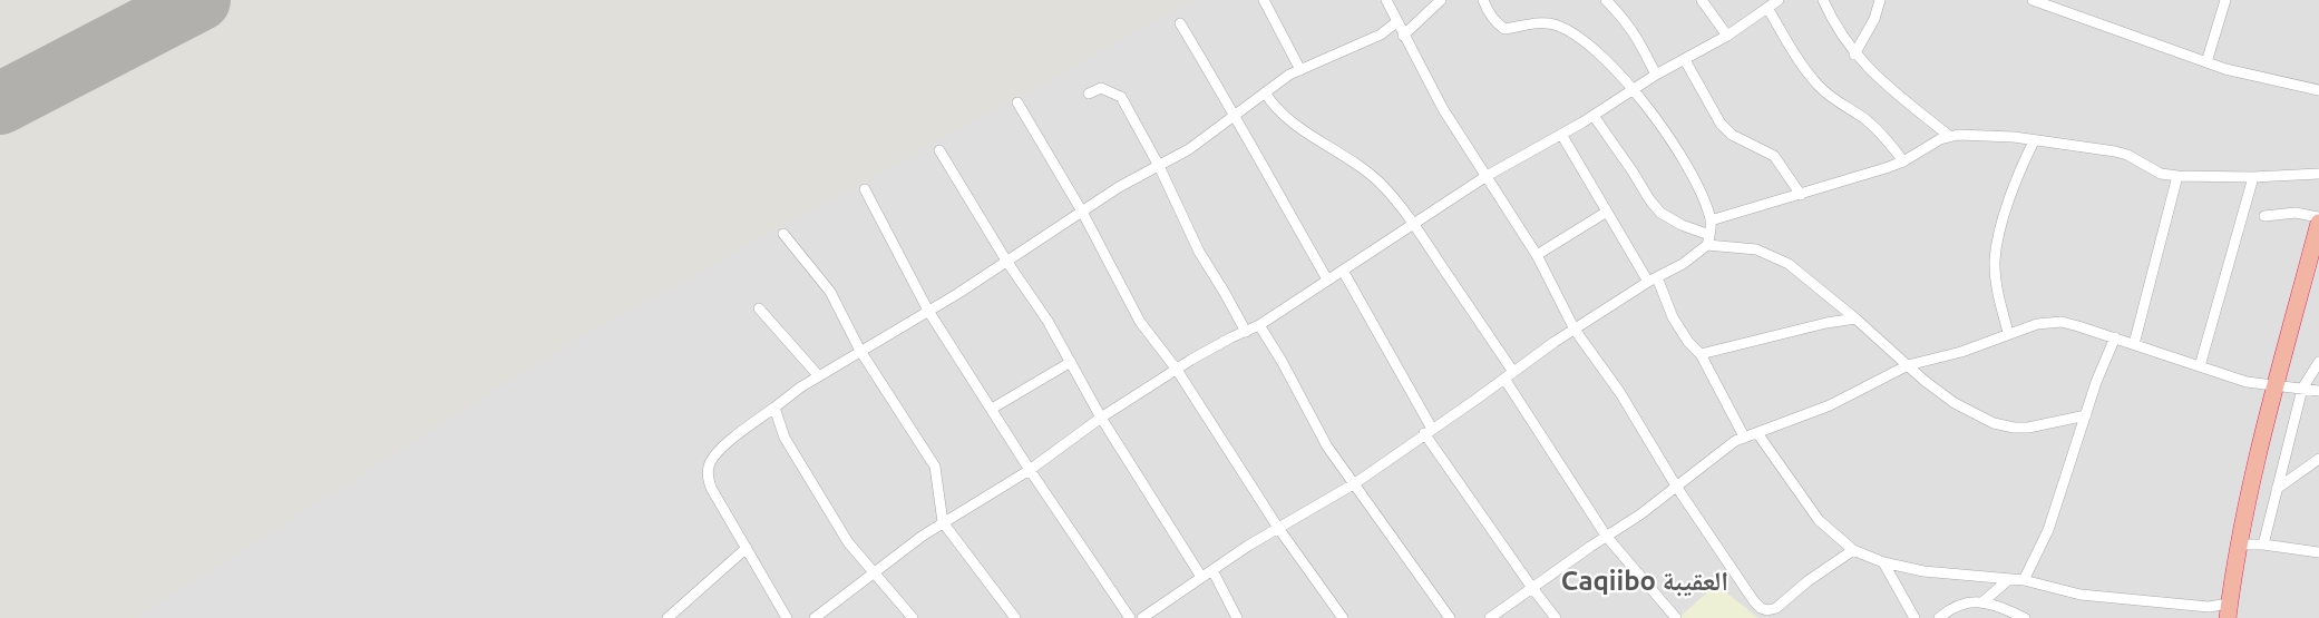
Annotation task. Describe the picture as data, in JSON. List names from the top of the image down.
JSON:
{
  "districts": ["Caqiibo العقيبة"]
}
